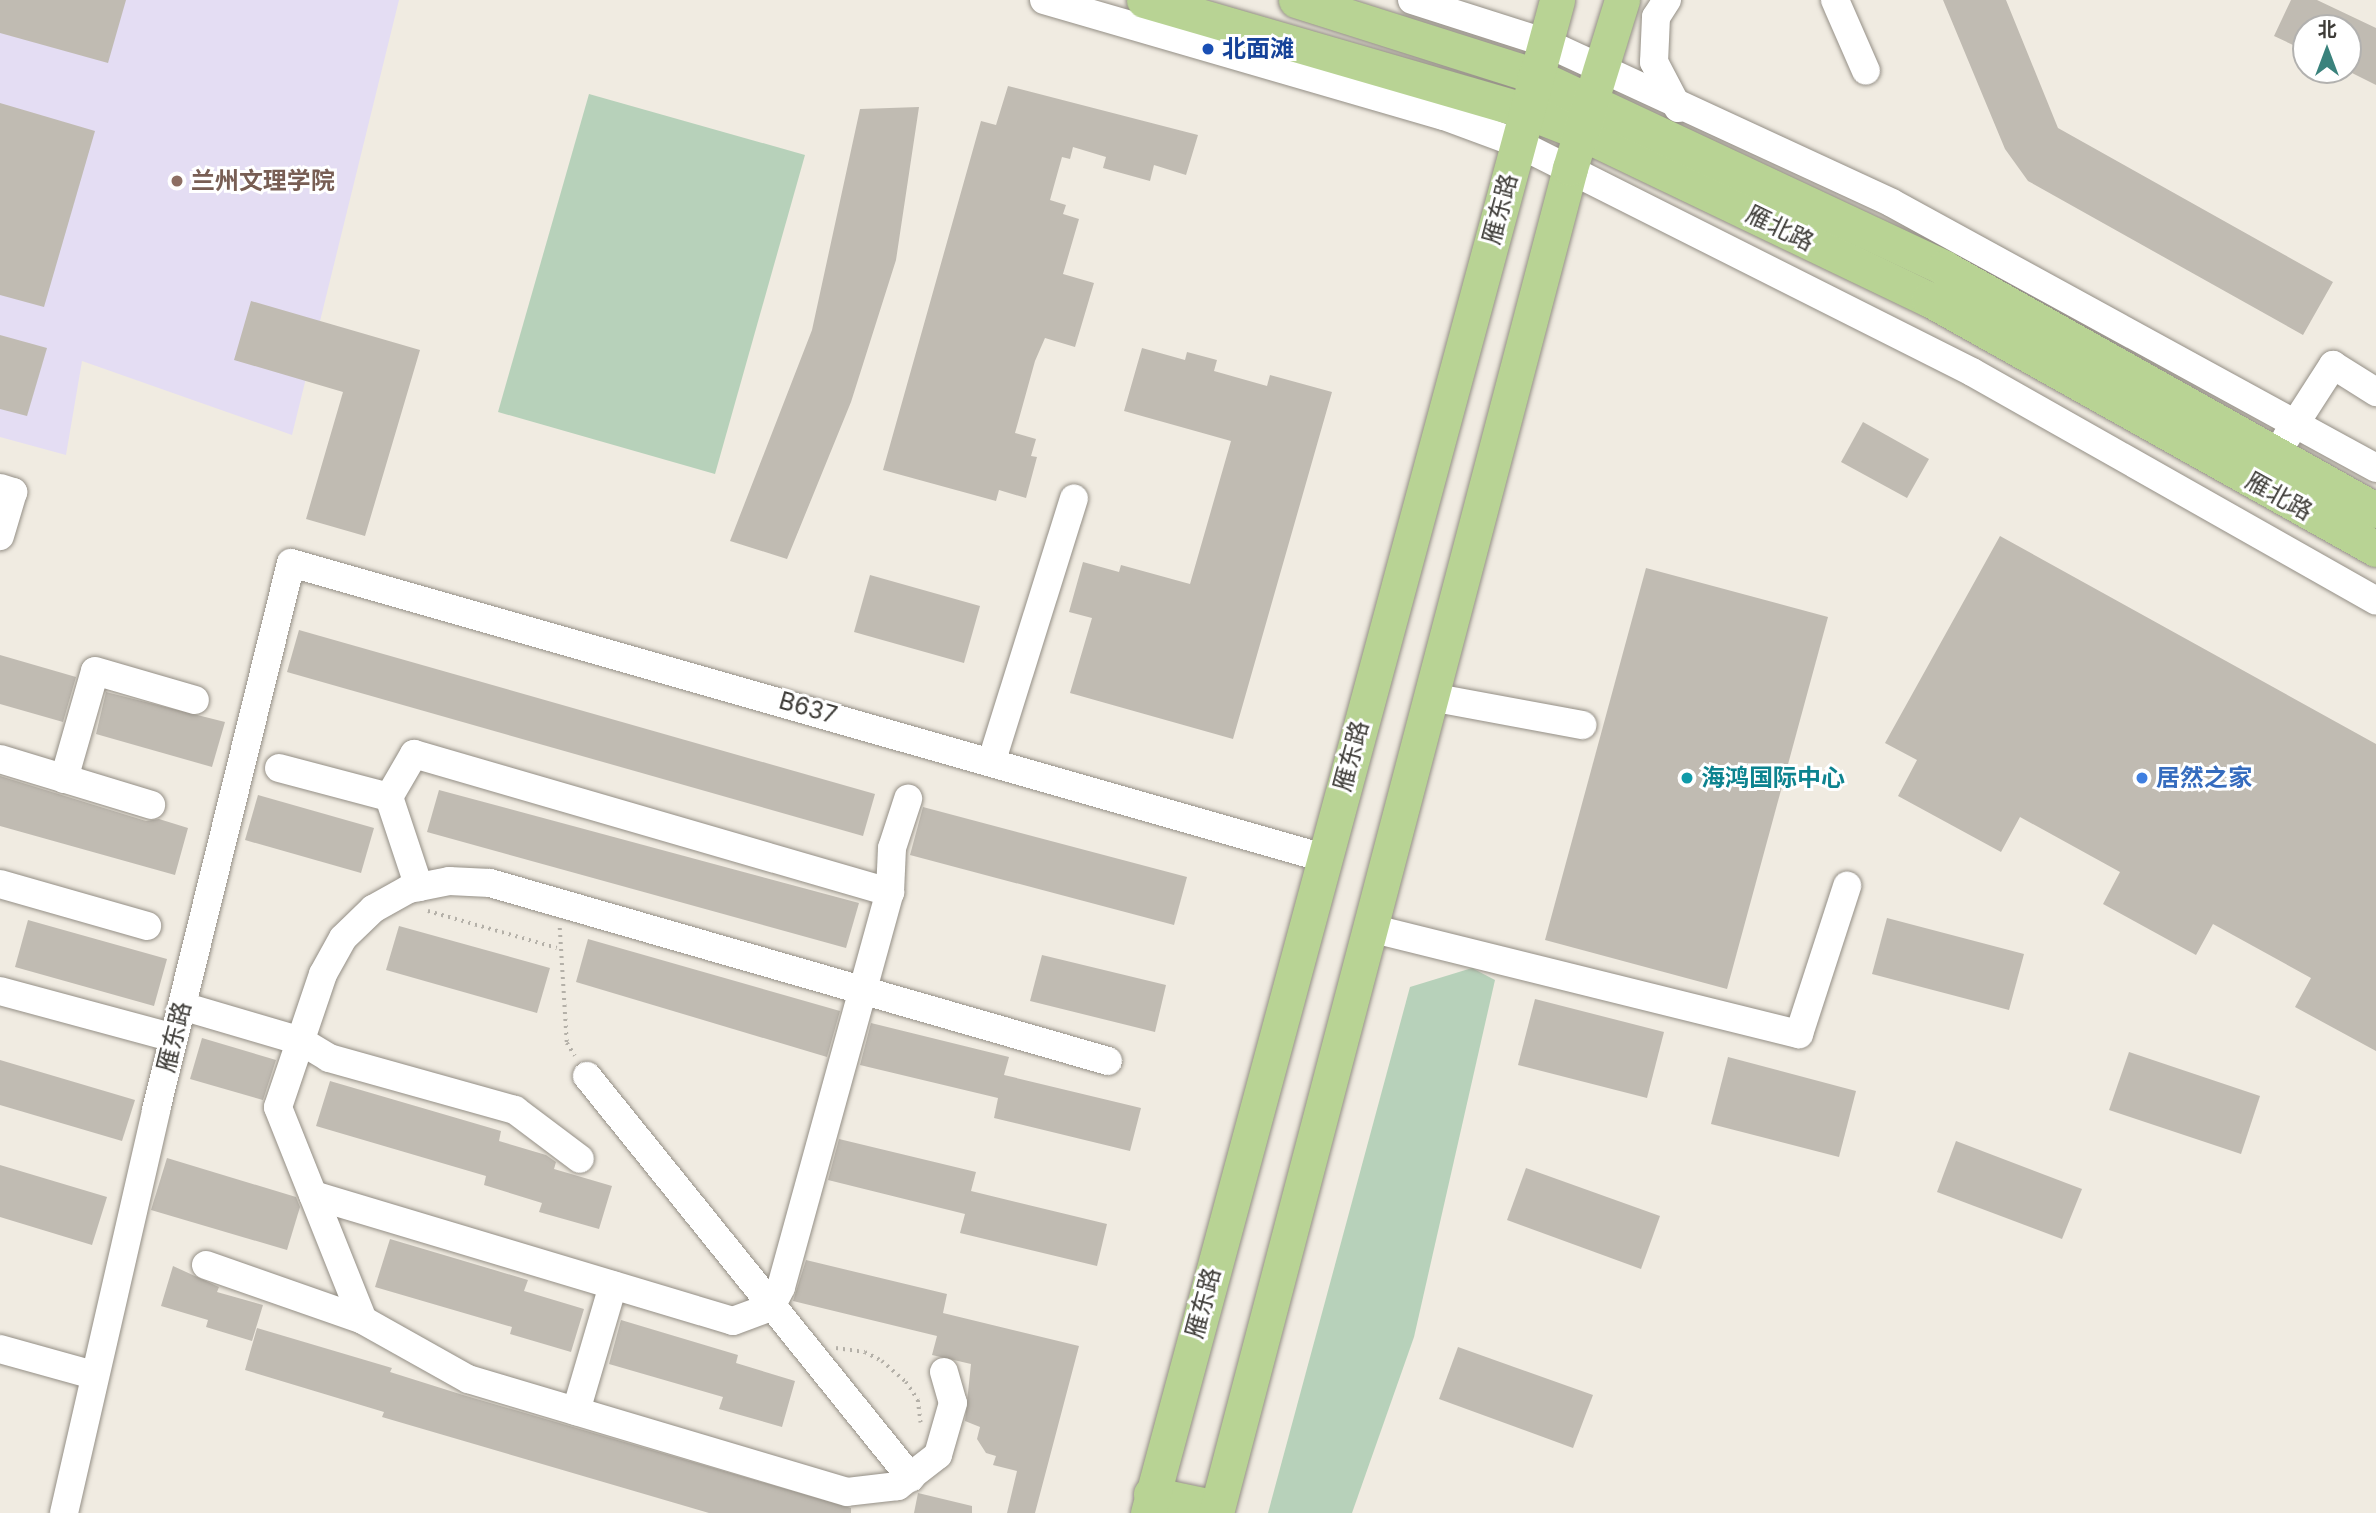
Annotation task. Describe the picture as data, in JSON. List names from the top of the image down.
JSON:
{
  "streets": {
    "main road": ["雁东路", "雁北路"],
    "street": ["B637"]
  },
  "crossings": [
    ["雁东路", "雁北路"],
    ["雁东路", "B637"]
  ],
  "places": [
    "北面滩",
    "兰州文理学院",
    "海鸿国际中心",
    "居然之家"
  ],
  "north": "top"
}
